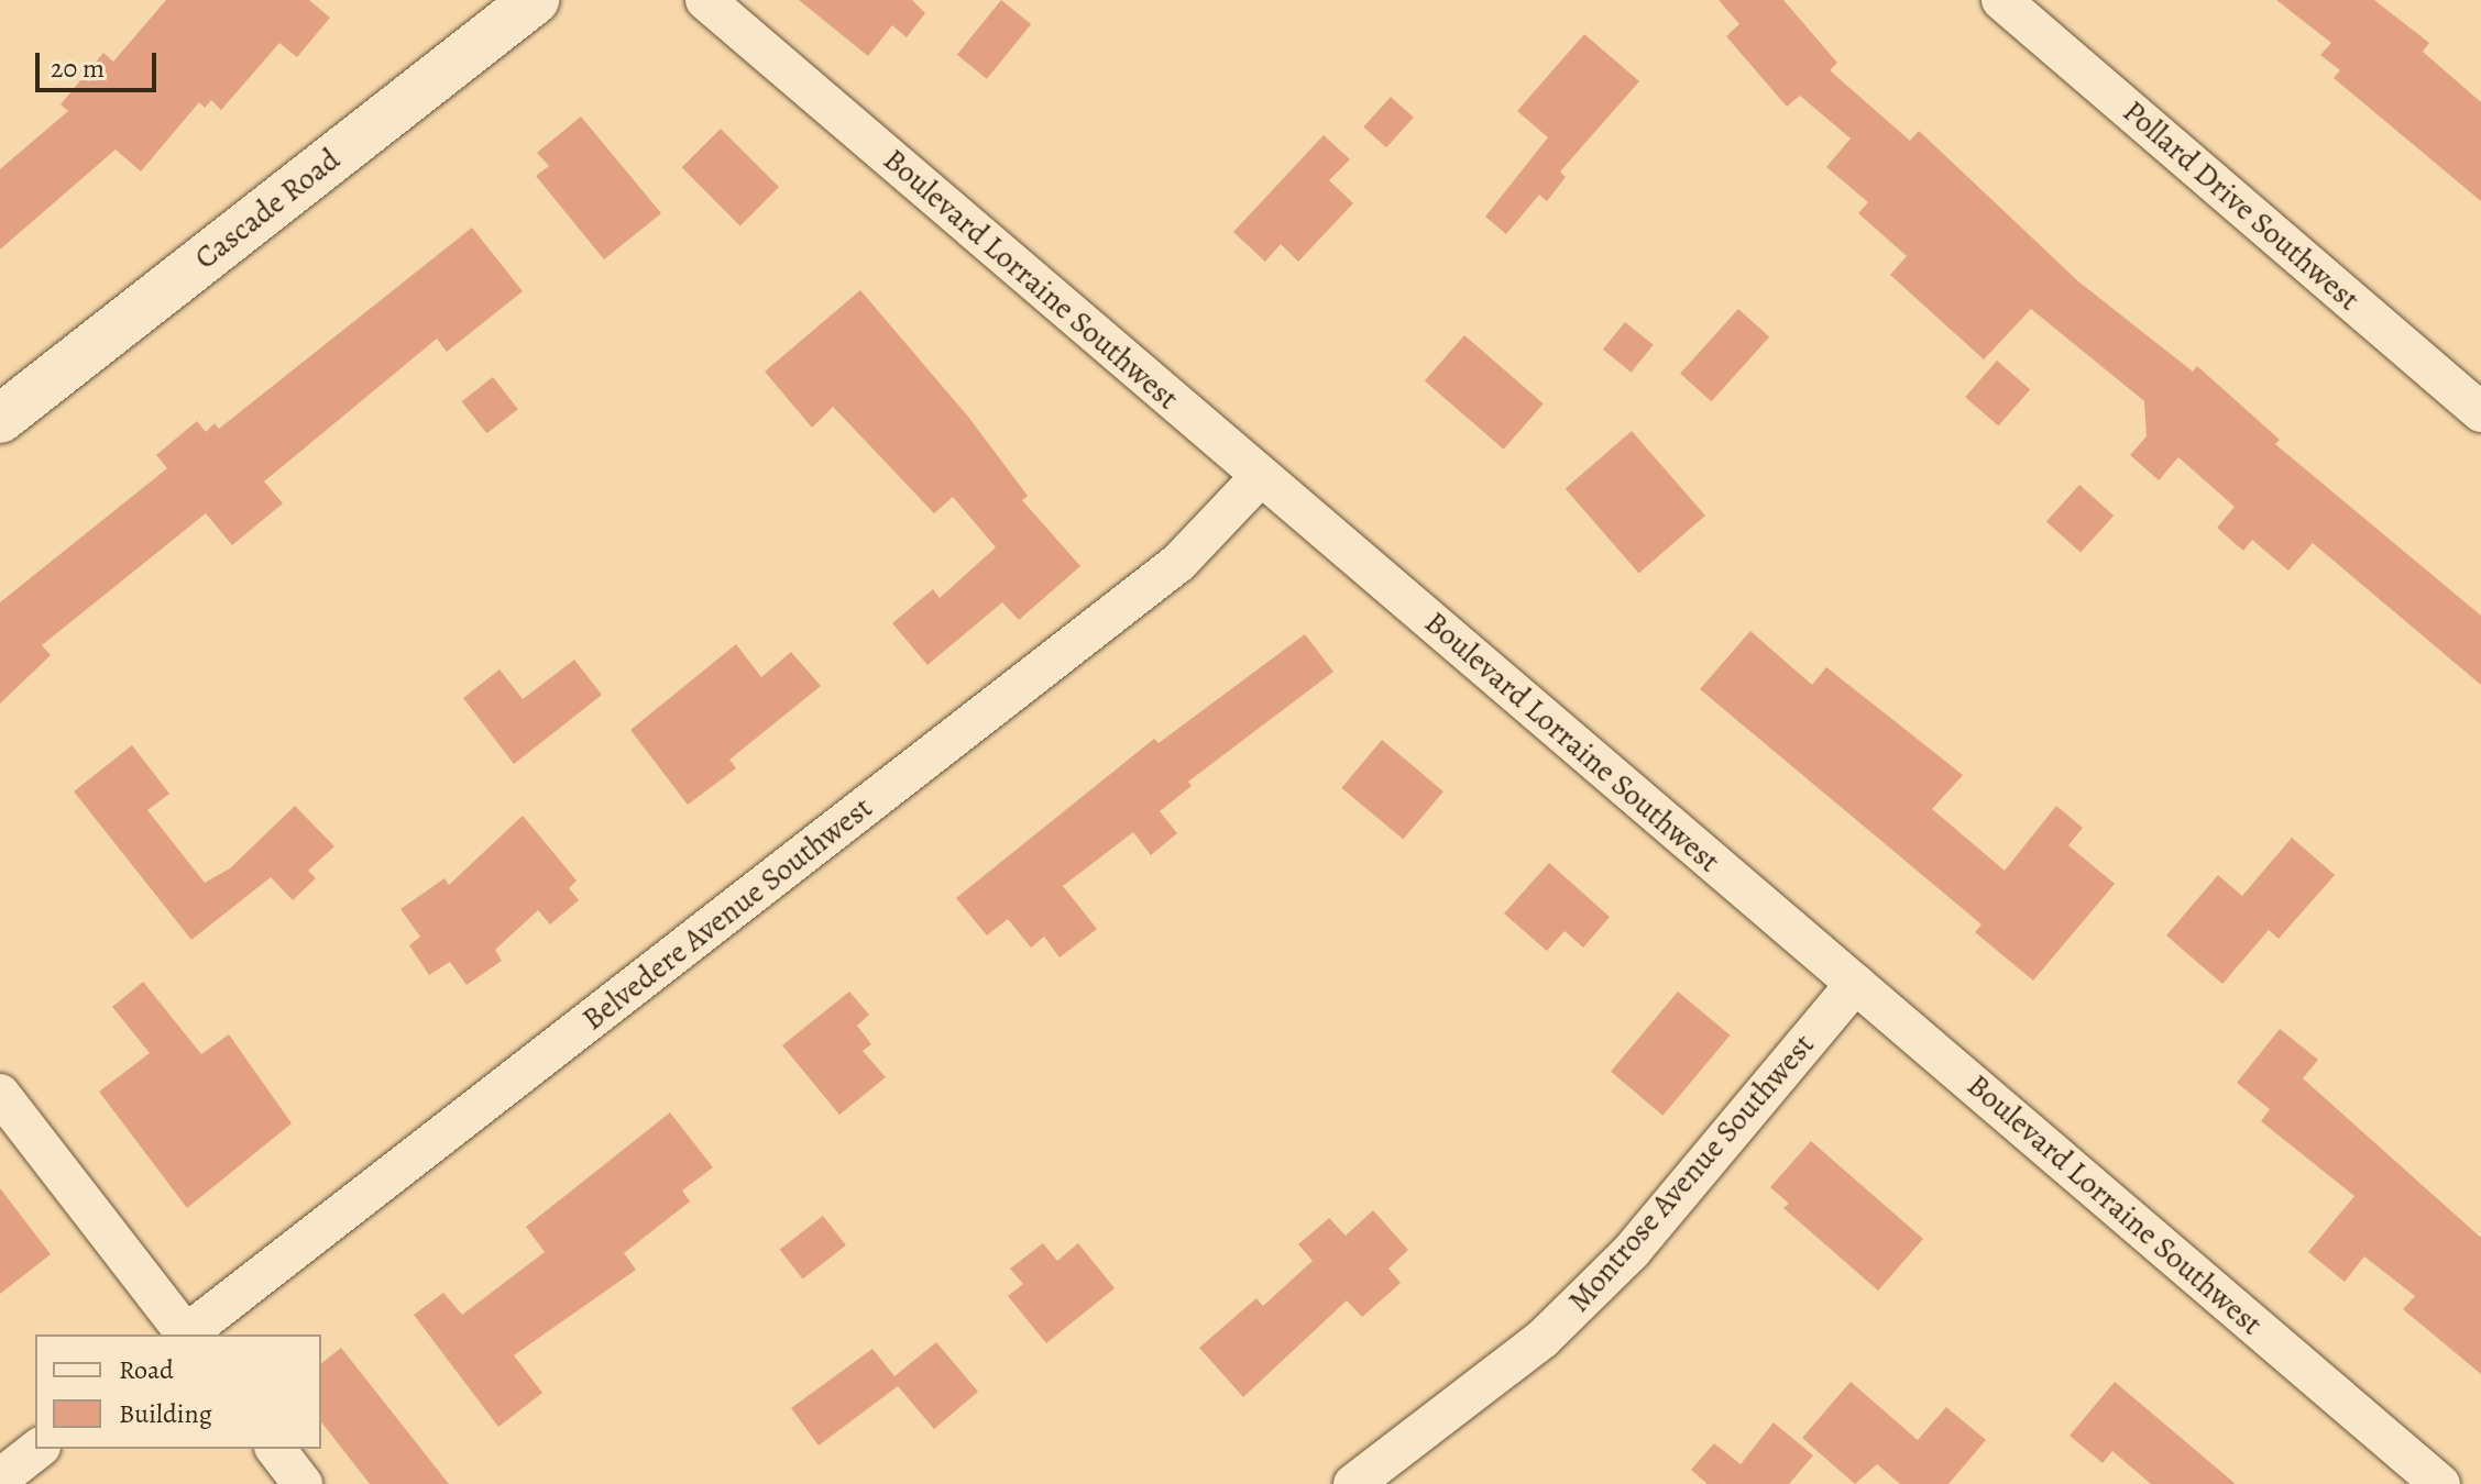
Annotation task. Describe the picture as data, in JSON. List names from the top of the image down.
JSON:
{
  "streets": {
    "main road": ["Cascade Road"],
    "street": [
      "Pollard Drive Southwest",
      "Boulevard Lorraine Southwest",
      "Belvedere Avenue Southwest",
      "Montrose Avenue Southwest"
    ]
  },
  "crossings": [
    ["Boulevard Lorraine Southwest", "Belvedere Avenue Southwest"],
    ["Boulevard Lorraine Southwest", "Montrose Avenue Southwest"]
  ],
  "legend": ["Road", "Building"],
  "scale_bar": "20 m"
}
